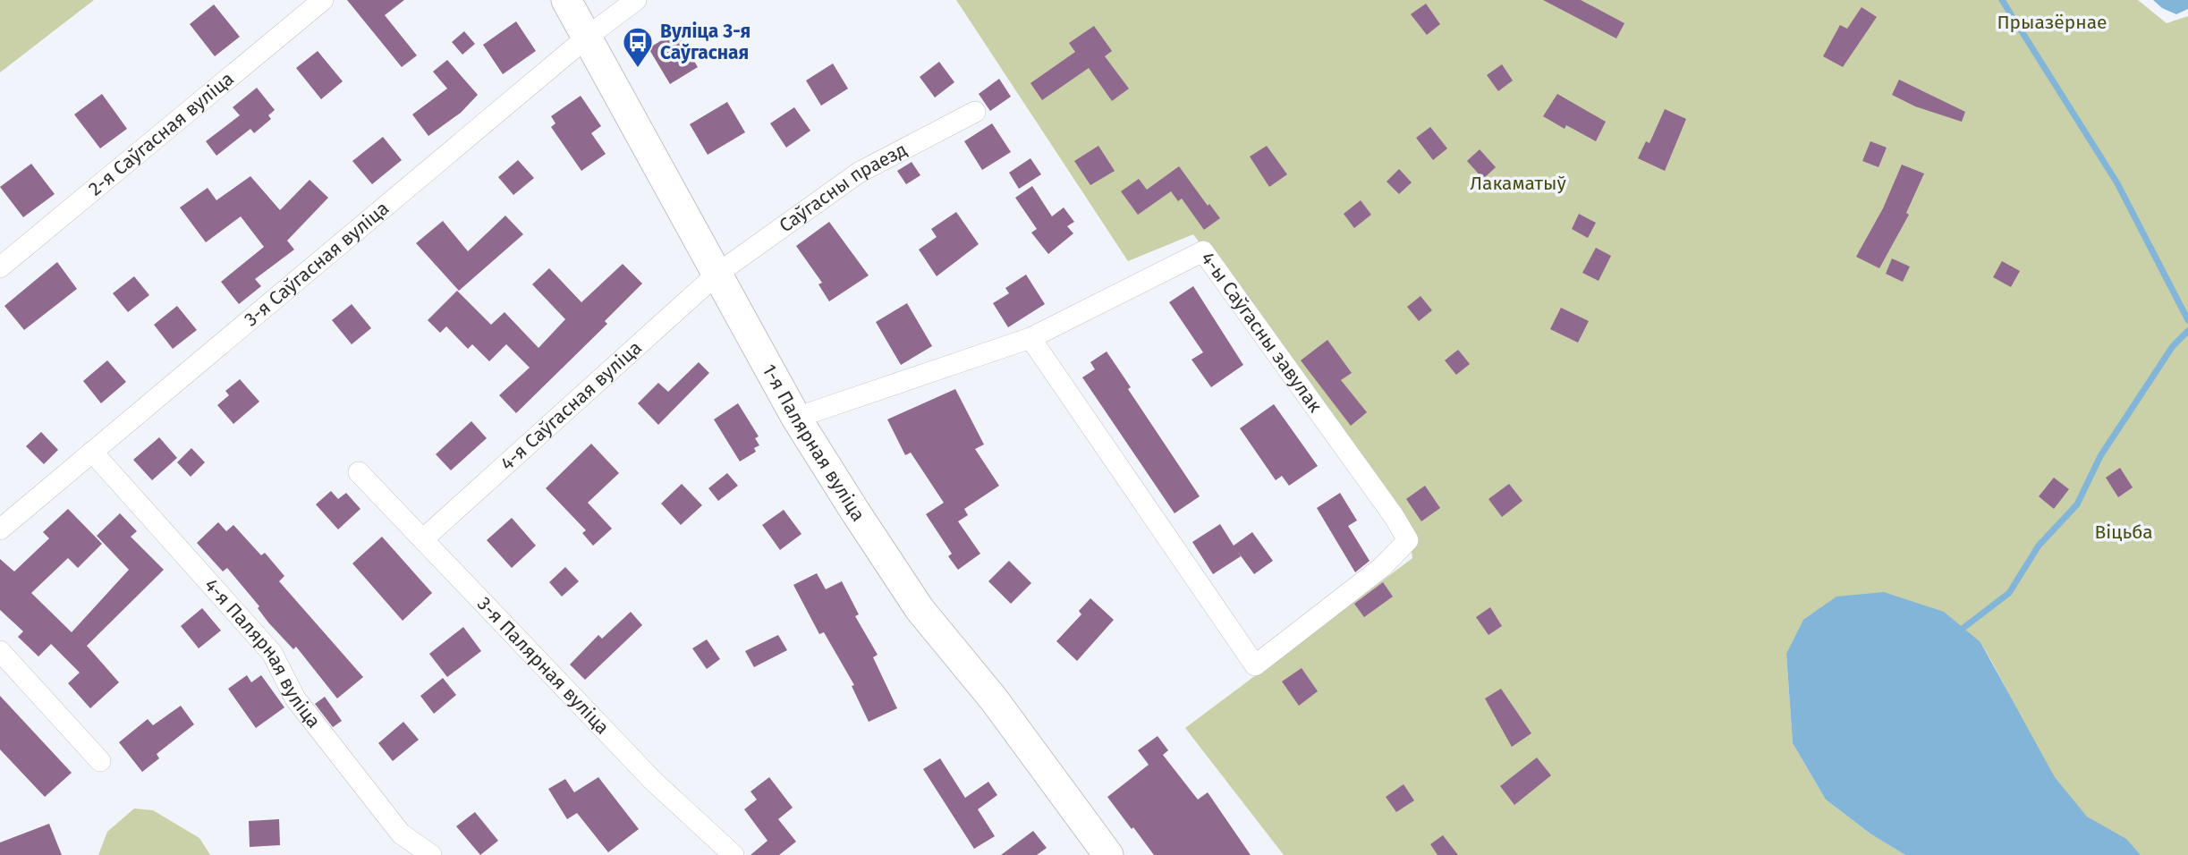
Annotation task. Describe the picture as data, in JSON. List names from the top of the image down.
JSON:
{
  "streets": {
    "street": [
      "2-я Саўгасная вуліца",
      "Саўгасны праезд",
      "3-я Саўгасная вуліца",
      "4-ы Саўгасны завулак",
      "4-я Саўгасная вуліца",
      "1-я Палярная вуліца",
      "4-я Палярная вуліца",
      "3-я Палярная вуліца"
    ]
  },
  "crossings": [
    ["Саўгасны праезд", "4-я Саўгасная вуліца"],
    ["Саўгасны праезд", "1-я Палярная вуліца"],
    ["3-я Саўгасная вуліца", "1-я Палярная вуліца"],
    ["3-я Саўгасная вуліца", "4-я Палярная вуліца"],
    ["4-ы Саўгасны завулак", "1-я Палярная вуліца"],
    ["4-я Саўгасная вуліца", "1-я Палярная вуліца"],
    ["4-я Саўгасная вуліца", "3-я Палярная вуліца"]
  ],
  "parks": ["Прыазёрнае", "Лакаматыў", "Віцьба"],
  "places": {
    "bus stop": ["Вуліца 3-я Саўгасная"]
  }
}
